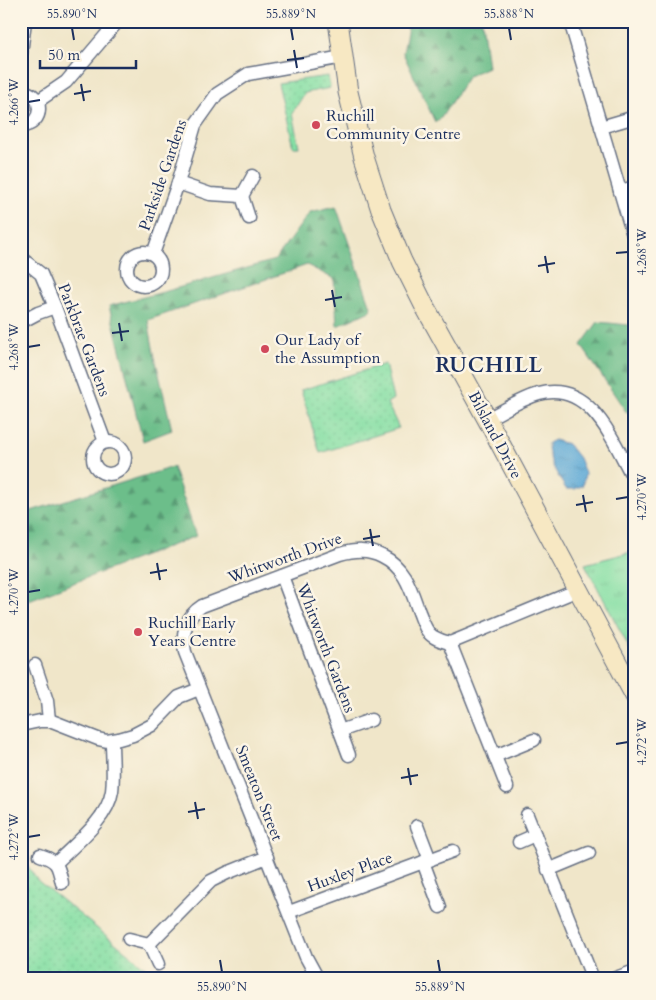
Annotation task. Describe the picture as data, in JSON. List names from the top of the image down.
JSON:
{
  "streets": {
    "main road": ["Bilsland Drive"],
    "street": [
      "Parkside Gardens",
      "Parkbrae Gardens",
      "Whitworth Drive",
      "Whitworth Gardens",
      "Smeaton Street",
      "Huxley Place"
    ]
  },
  "crossings": [
    ["Parkside Gardens", "Bilsland Drive"],
    ["Whitworth Drive", "Whitworth Gardens"],
    ["Whitworth Drive", "Smeaton Street"],
    ["Smeaton Street", "Huxley Place"]
  ],
  "districts": ["RUCHILL"],
  "places": ["Ruchill Community Centre", "Our Lady of the Assumption", "Ruchill Early Years Centre"],
  "scale_bar": "50 m",
  "coordinates": [
    "55.890°N",
    "55.889°N",
    "55.888°N",
    "4.266°W",
    "4.268°W",
    "4.270°W",
    "4.272°W"
  ]
}
